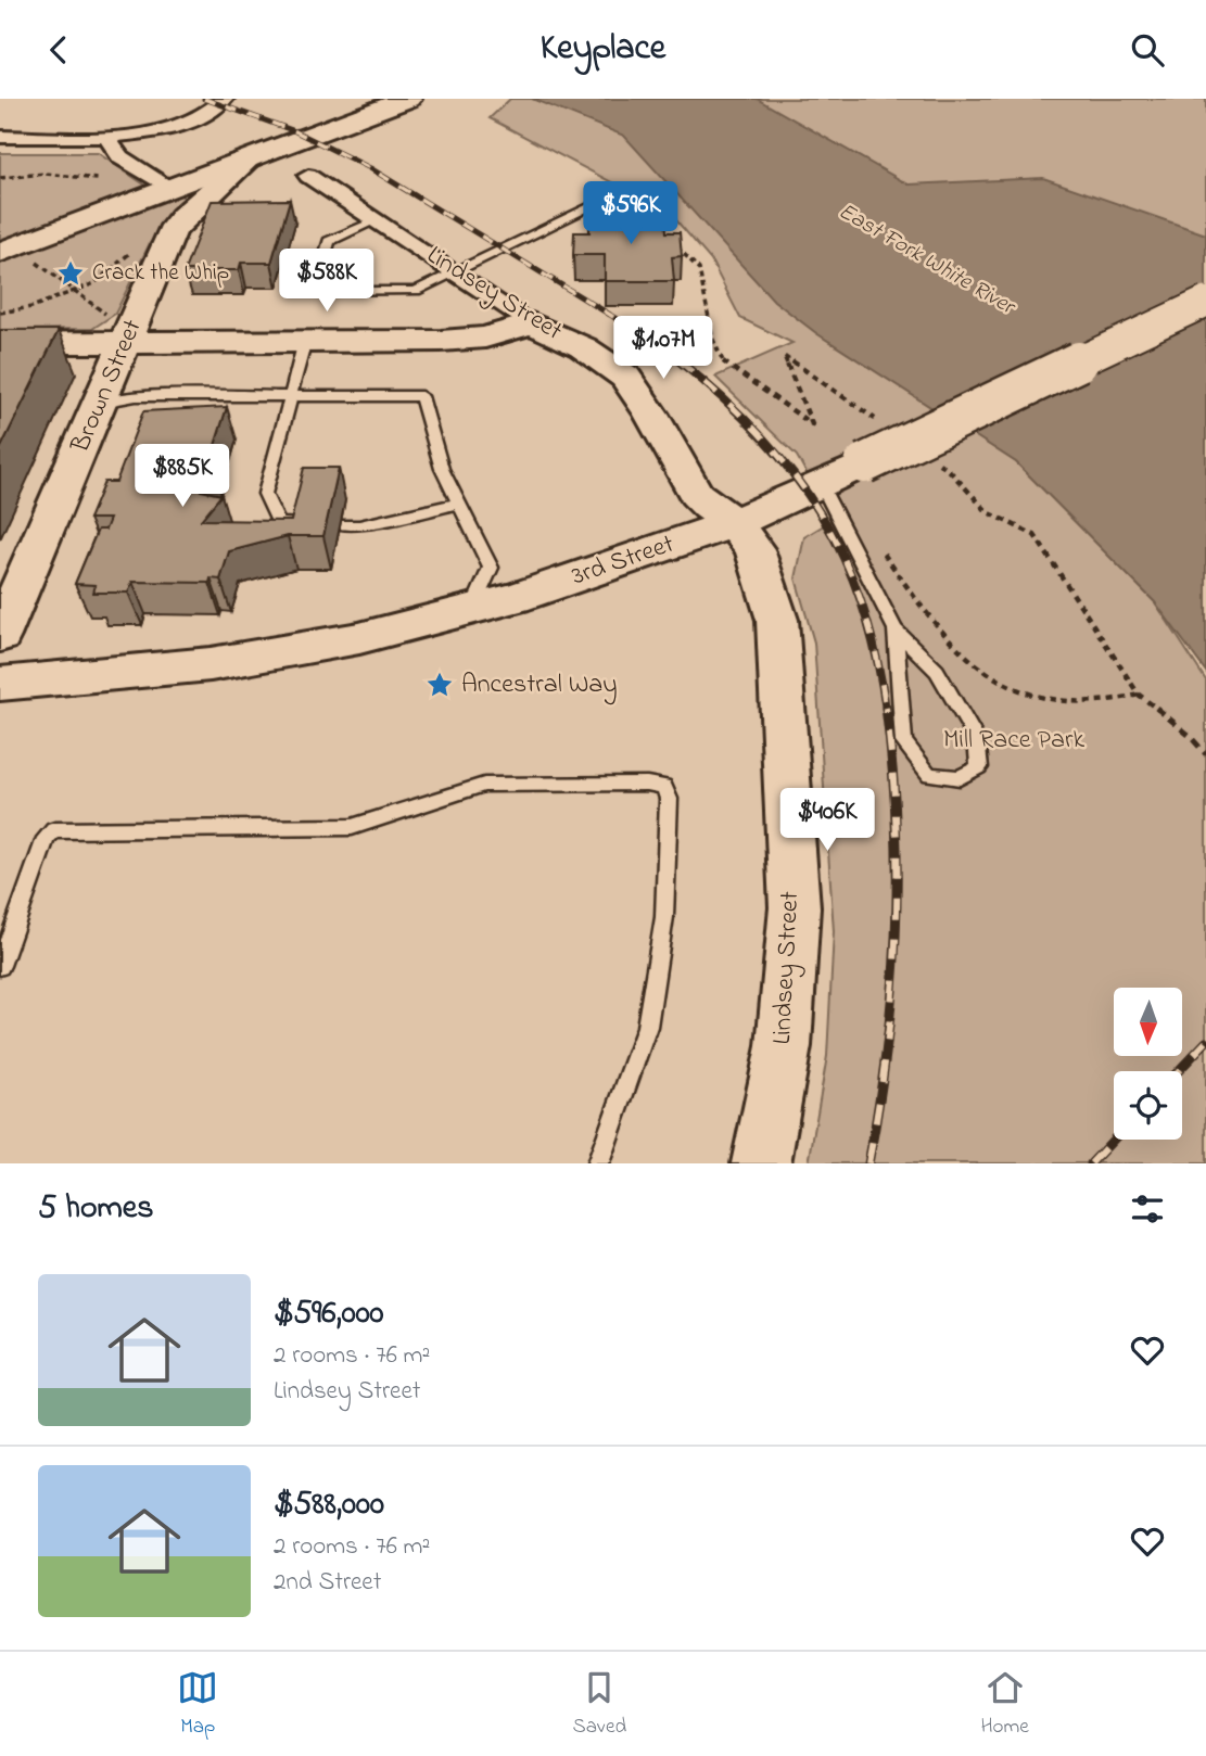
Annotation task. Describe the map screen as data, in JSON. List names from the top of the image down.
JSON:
{
  "streets": {
    "main road": ["Lindsey Street", "Brown Street", "3rd Street"]
  },
  "crossings": [
    ["Lindsey Street", "3rd Street"]
  ],
  "water": ["East Fork White River"],
  "parks": ["Mill Race Park"],
  "places": {
    "place": ["Crack the Whip", "Ancestral Way"]
  },
  "north": "bottom",
  "page": {
    "header": "Keyplace",
    "price": [
      "$596K",
      "$588K",
      "$1.07M",
      "$885K",
      "$406K"
    ],
    "heading": "5 homes",
    "list": [
      {
        "name": "$596,000",
        "note": "2 rooms · 76 m² · Lindsey Street"
      },
      {
        "name": "$588,000",
        "note": "2 rooms · 76 m² · 2nd Street"
      }
    ],
    "tabs": ["Map", "Saved", "Home"]
  }
}
